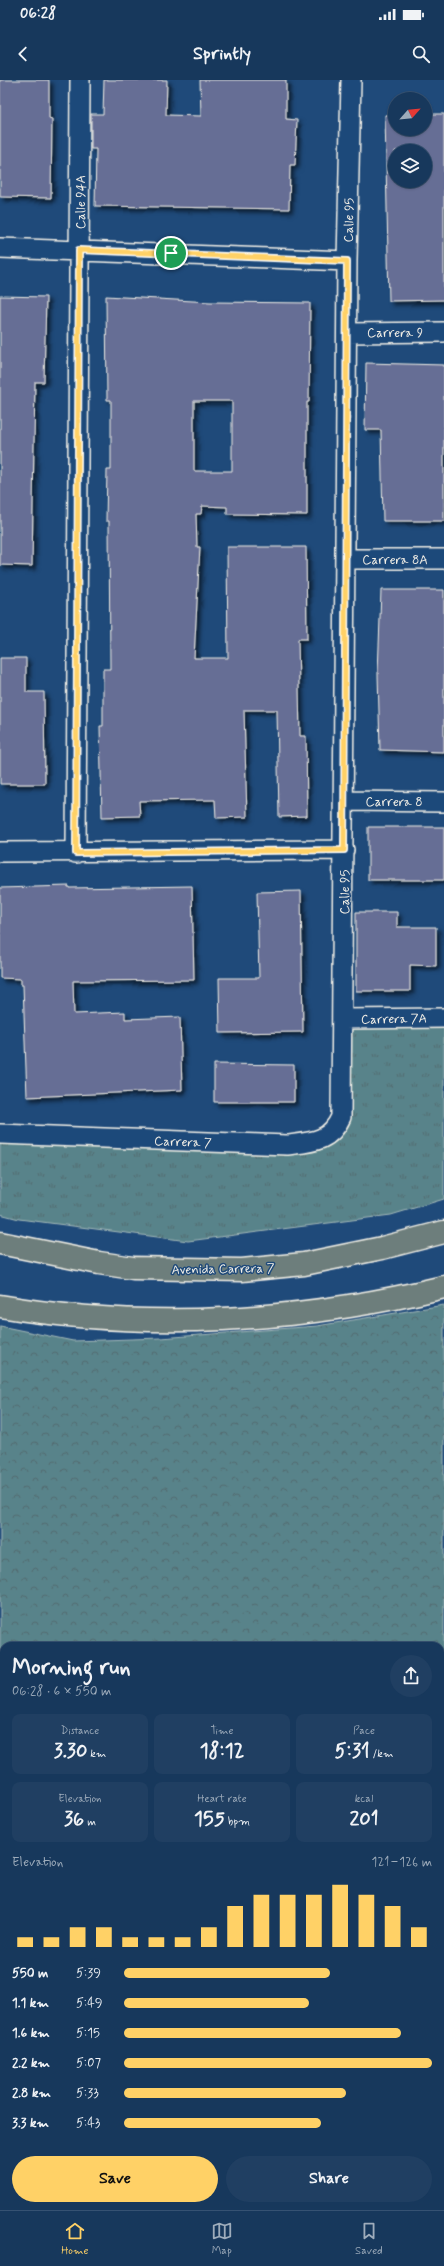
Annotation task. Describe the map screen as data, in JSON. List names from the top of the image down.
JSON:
{
  "streets": {
    "main road": ["Avenida Carrera 7"],
    "street": [
      "Calle 94A",
      "Calle 95",
      "Carrera 9",
      "Carrera 8A",
      "Carrera 8",
      "Carrera 7A",
      "Carrera 7"
    ]
  },
  "crossings": [
    ["Calle 95", "Carrera 9"],
    ["Calle 95", "Carrera 8A"],
    ["Calle 95", "Carrera 8"],
    ["Calle 95", "Carrera 7A"],
    ["Calle 95", "Carrera 7"]
  ],
  "north": "top right",
  "page": {
    "status": "06:28",
    "header": "Sprintly",
    "heading": ["Morning run", "06:28 · 6 × 550 m"],
    "stats": [
      ["Distance", "3.30 km"],
      ["Time", "18:12"],
      ["Pace", "5:31 /km"],
      ["Elevation", "36 m"],
      ["Heart rate", "155 bpm"],
      ["kcal", "201"]
    ],
    "chart": ["Elevation", "121–126 m"],
    "list": [
      {
        "name": "550 m",
        "note": "5:39"
      },
      {
        "name": "1.1 km",
        "note": "5:49"
      },
      {
        "name": "1.6 km",
        "note": "5:15"
      },
      {
        "name": "2.2 km",
        "note": "5:07"
      },
      {
        "name": "2.8 km",
        "note": "5:33"
      },
      {
        "name": "3.3 km",
        "note": "5:43"
      }
    ],
    "buttons": ["Save", "Share"],
    "tabs": ["Home", "Map", "Saved"]
  }
}
